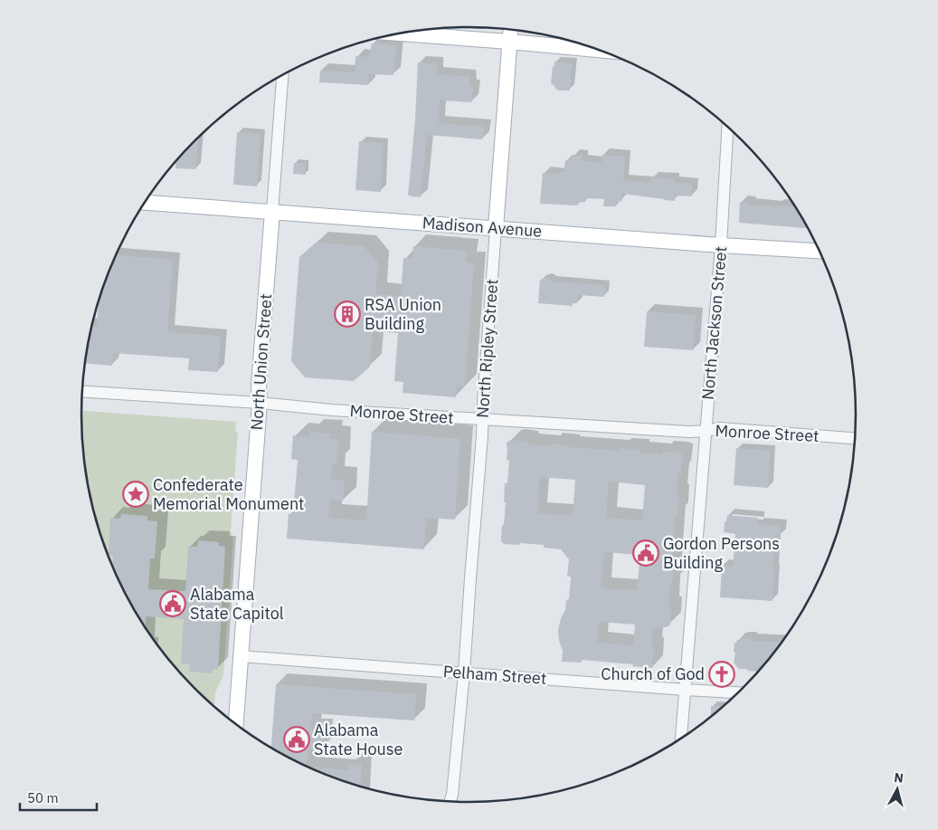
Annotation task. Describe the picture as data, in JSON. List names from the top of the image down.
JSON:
{
  "streets": {
    "main road": ["Madison Avenue", "North Ripley Street", "North Union Street"],
    "street": ["North Jackson Street", "Monroe Street", "Pelham Street"]
  },
  "crossings": [
    ["Madison Avenue", "North Jackson Street"],
    ["Madison Avenue", "North Ripley Street"],
    ["Madison Avenue", "North Union Street"],
    ["North Jackson Street", "Monroe Street"],
    ["North Jackson Street", "Pelham Street"],
    ["North Ripley Street", "Monroe Street"],
    ["North Ripley Street", "Pelham Street"],
    ["North Union Street", "Monroe Street"],
    ["North Union Street", "Pelham Street"]
  ],
  "places": {
    "building": ["RSA Union Building"],
    "place": ["Confederate Memorial Monument"],
    "public building": ["Gordon Persons Building", "Alabama State Capitol", "Alabama State House"],
    "church": ["Church of God"]
  },
  "scale_bar": "50 m",
  "north": "top"
}
